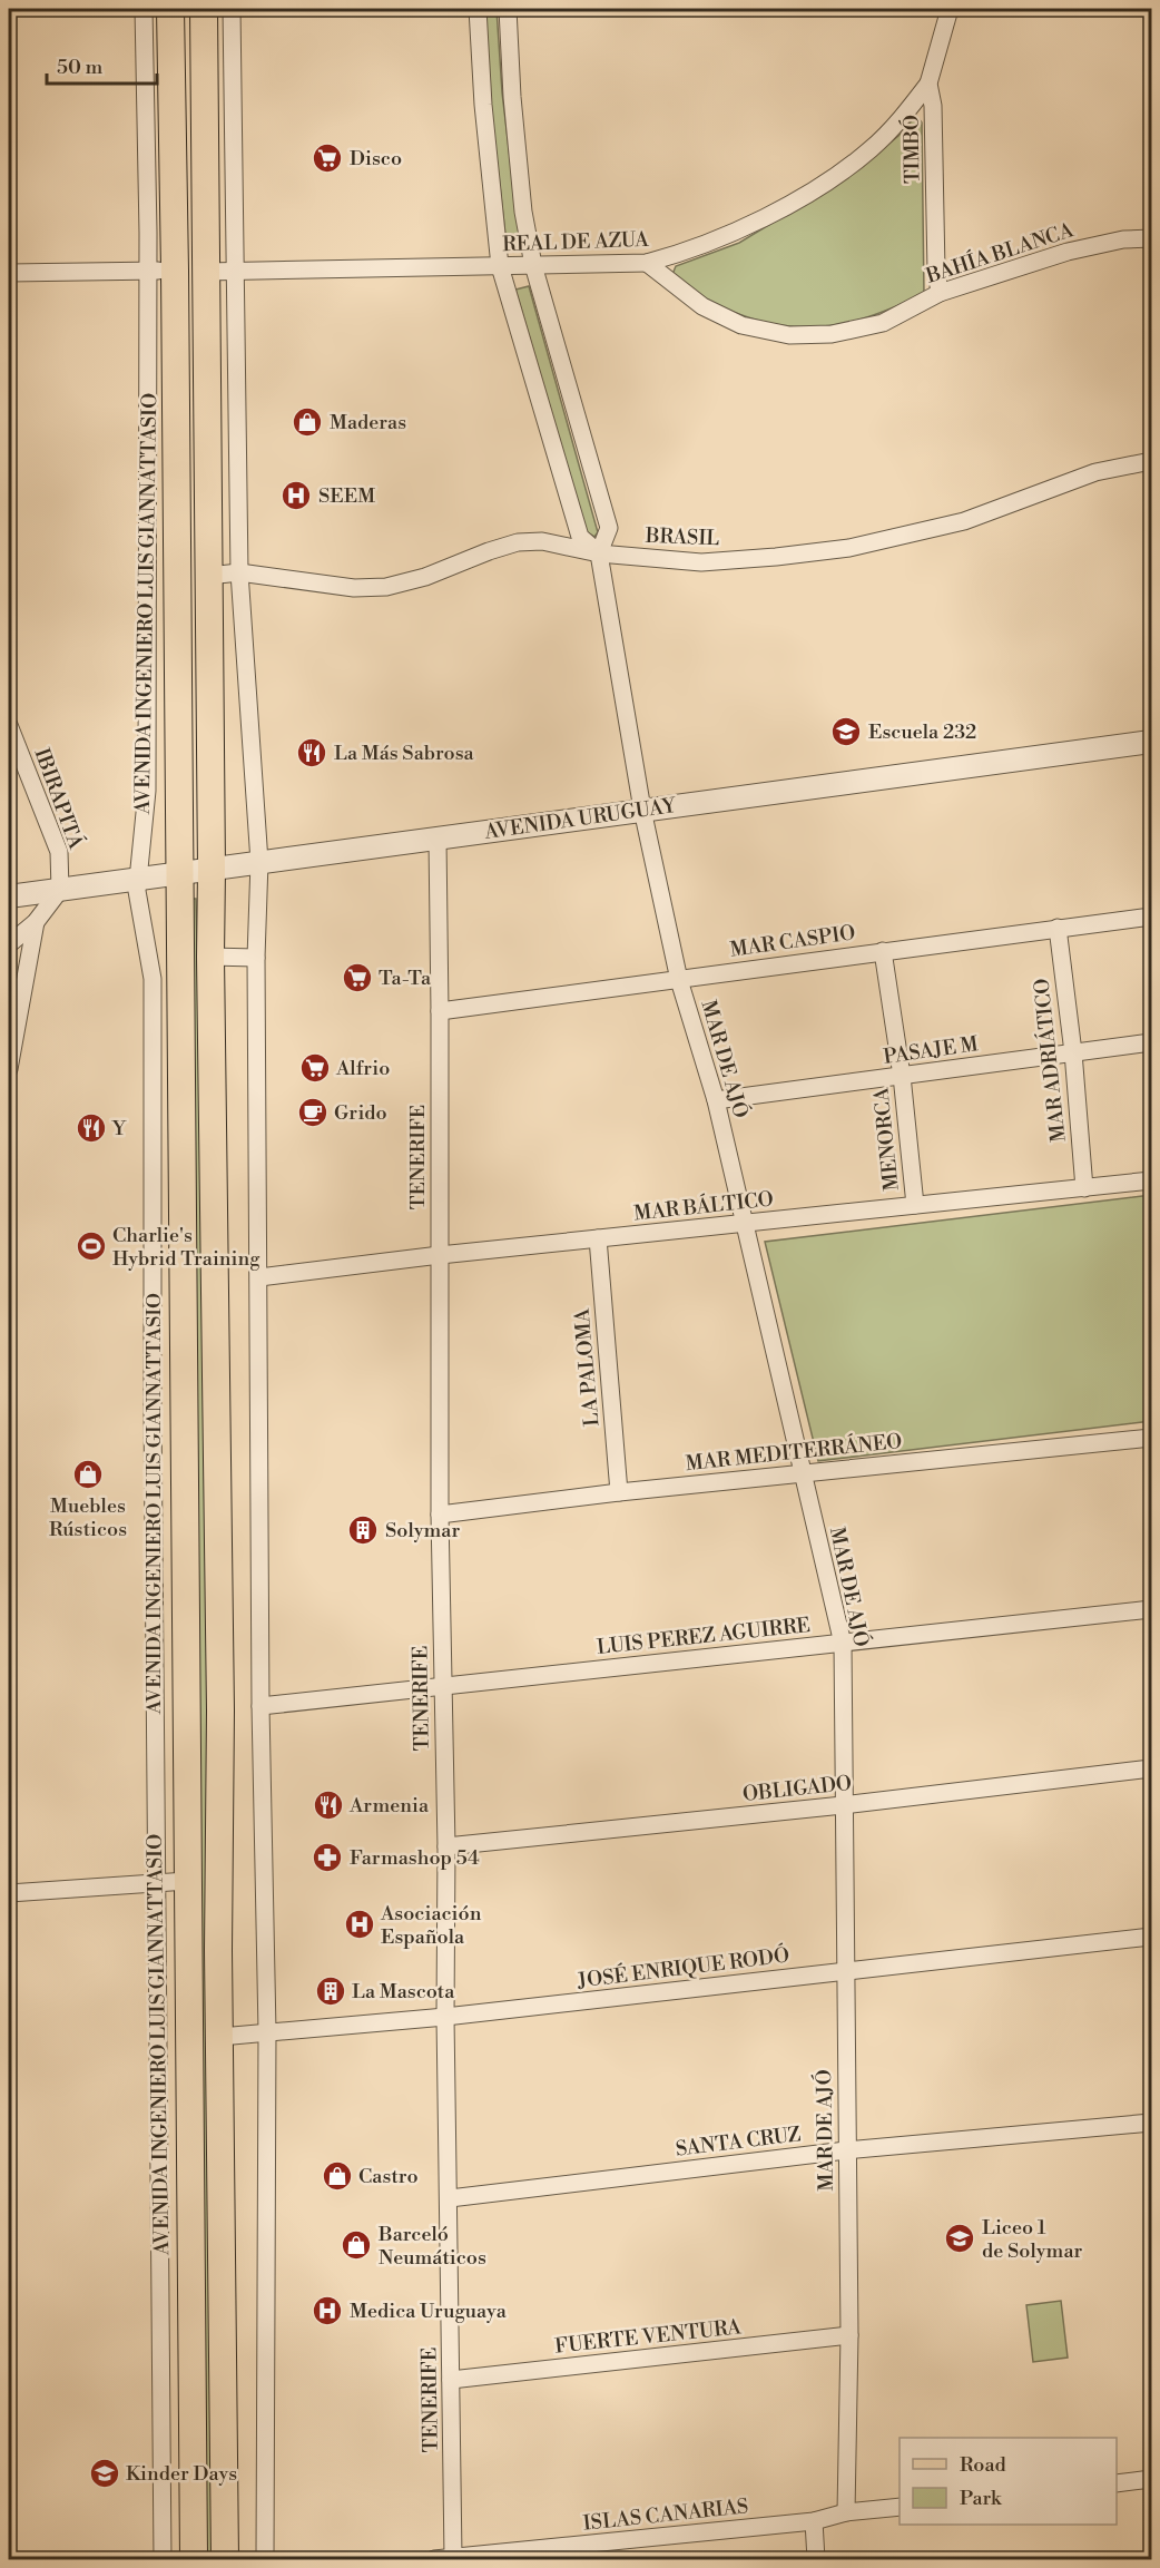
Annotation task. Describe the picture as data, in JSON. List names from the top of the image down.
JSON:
{
  "streets": {
    "main road": ["AVENIDA INGENIERO LUIS GIANNATTASIO"],
    "street": [
      "TIMBÓ",
      "REAL DE AZUA",
      "BAHÍA BLANCA",
      "BRASIL",
      "IBIRAPITÁ",
      "AVENIDA URUGUAY",
      "MAR CASPIO",
      "PASAJE M",
      "MAR DE AJÓ",
      "MAR ADRIÁTICO",
      "MENORCA",
      "TENERIFE",
      "MAR BÁLTICO",
      "LA PALOMA",
      "MAR MEDITERRÁNEO",
      "LUIS PEREZ AGUIRRE",
      "OBLIGADO",
      "JOSÉ ENRIQUE RODÓ",
      "SANTA CRUZ",
      "FUERTE VENTURA",
      "ISLAS CANARIAS"
    ]
  },
  "crossings": [
    ["TIMBÓ", "REAL DE AZUA"],
    ["TIMBÓ", "BAHÍA BLANCA"],
    ["REAL DE AZUA", "BAHÍA BLANCA"],
    ["BRASIL", "MAR DE AJÓ"],
    ["AVENIDA INGENIERO LUIS GIANNATTASIO", "AVENIDA URUGUAY"],
    ["IBIRAPITÁ", "AVENIDA URUGUAY"],
    ["AVENIDA URUGUAY", "MAR DE AJÓ"],
    ["AVENIDA URUGUAY", "TENERIFE"],
    ["MAR CASPIO", "MAR DE AJÓ"],
    ["MAR CASPIO", "MAR ADRIÁTICO"],
    ["MAR CASPIO", "MENORCA"],
    ["MAR CASPIO", "TENERIFE"],
    ["PASAJE M", "MAR DE AJÓ"],
    ["PASAJE M", "MAR ADRIÁTICO"],
    ["PASAJE M", "MENORCA"],
    ["MAR DE AJÓ", "MAR BÁLTICO"],
    ["MAR DE AJÓ", "MAR MEDITERRÁNEO"],
    ["MAR DE AJÓ", "LUIS PEREZ AGUIRRE"],
    ["MAR DE AJÓ", "OBLIGADO"],
    ["MAR DE AJÓ", "JOSÉ ENRIQUE RODÓ"],
    ["MAR DE AJÓ", "SANTA CRUZ"],
    ["MAR DE AJÓ", "FUERTE VENTURA"],
    ["MAR DE AJÓ", "ISLAS CANARIAS"],
    ["MAR ADRIÁTICO", "MAR BÁLTICO"],
    ["MENORCA", "MAR BÁLTICO"],
    ["TENERIFE", "MAR BÁLTICO"],
    ["TENERIFE", "MAR MEDITERRÁNEO"],
    ["TENERIFE", "LUIS PEREZ AGUIRRE"],
    ["TENERIFE", "OBLIGADO"],
    ["TENERIFE", "JOSÉ ENRIQUE RODÓ"],
    ["TENERIFE", "SANTA CRUZ"],
    ["TENERIFE", "FUERTE VENTURA"],
    ["TENERIFE", "ISLAS CANARIAS"],
    ["MAR BÁLTICO", "LA PALOMA"],
    ["LA PALOMA", "MAR MEDITERRÁNEO"]
  ],
  "places": {
    "supermarket": ["Disco", "Ta-Ta", "Alfrio"],
    "shop": [
      "Maderas",
      "Muebles Rústicos",
      "Castro",
      "Barceló Neumáticos"
    ],
    "hospital": ["SEEM", "Asociación Española", "Medica Uruguaya"],
    "school or university": ["Escuela 232", "Liceo 1 de Solymar", "Kinder Days"],
    "restaurant": ["La Más Sabrosa", "Y", "Armenia"],
    "cafe": ["Grido"],
    "sports": ["Charlie's Hybrid Training"],
    "building": ["Solymar", "La Mascota"],
    "pharmacy": ["Farmashop 54"]
  },
  "legend": ["Road", "Park"],
  "scale_bar": "50 m"
}
